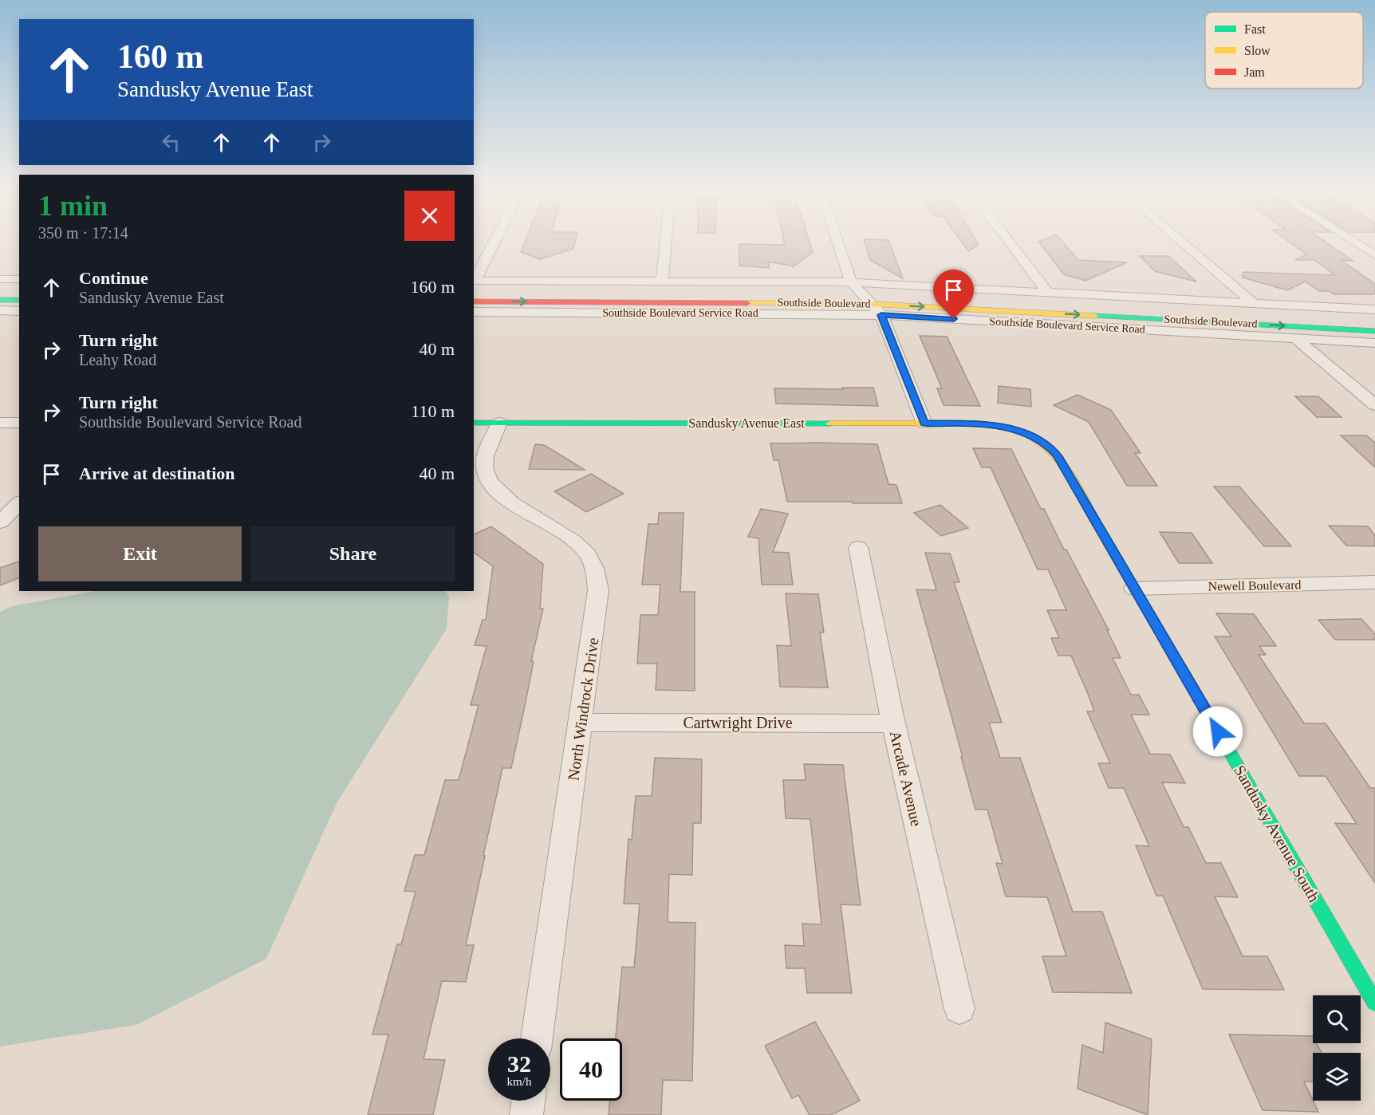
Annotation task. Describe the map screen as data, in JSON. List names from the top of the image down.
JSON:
{
  "streets": {
    "main road": ["Southside Boulevard", "Sandusky Avenue East", "Sandusky Avenue South"],
    "street": [
      "Southside Boulevard Service Road",
      "Newell Boulevard",
      "North Windrock Drive",
      "Cartwright Drive",
      "Arcade Avenue"
    ]
  },
  "crossings": [
    ["Sandusky Avenue East", "North Windrock Drive"],
    ["Sandusky Avenue East", "Sandusky Avenue South"],
    ["Newell Boulevard", "Sandusky Avenue South"],
    ["North Windrock Drive", "Cartwright Drive"],
    ["Cartwright Drive", "Arcade Avenue"]
  ],
  "legend": ["Fast", "Slow", "Jam"],
  "page": {
    "turn": ["160 m", "Sandusky Avenue East"],
    "heading": ["1 min", "350 m · 17:14"],
    "list": [
      {
        "name": "Continue",
        "note": "Sandusky Avenue East",
        "value": "160 m"
      },
      {
        "name": "Turn right",
        "note": "Leahy Road",
        "value": "40 m"
      },
      {
        "name": "Turn right",
        "note": "Southside Boulevard Service Road",
        "value": "110 m"
      },
      {
        "name": "Arrive at destination",
        "value": "40 m"
      }
    ],
    "buttons": ["Exit", "Share"],
    "speed": "32 km/h",
    "limit": "40"
  }
}
